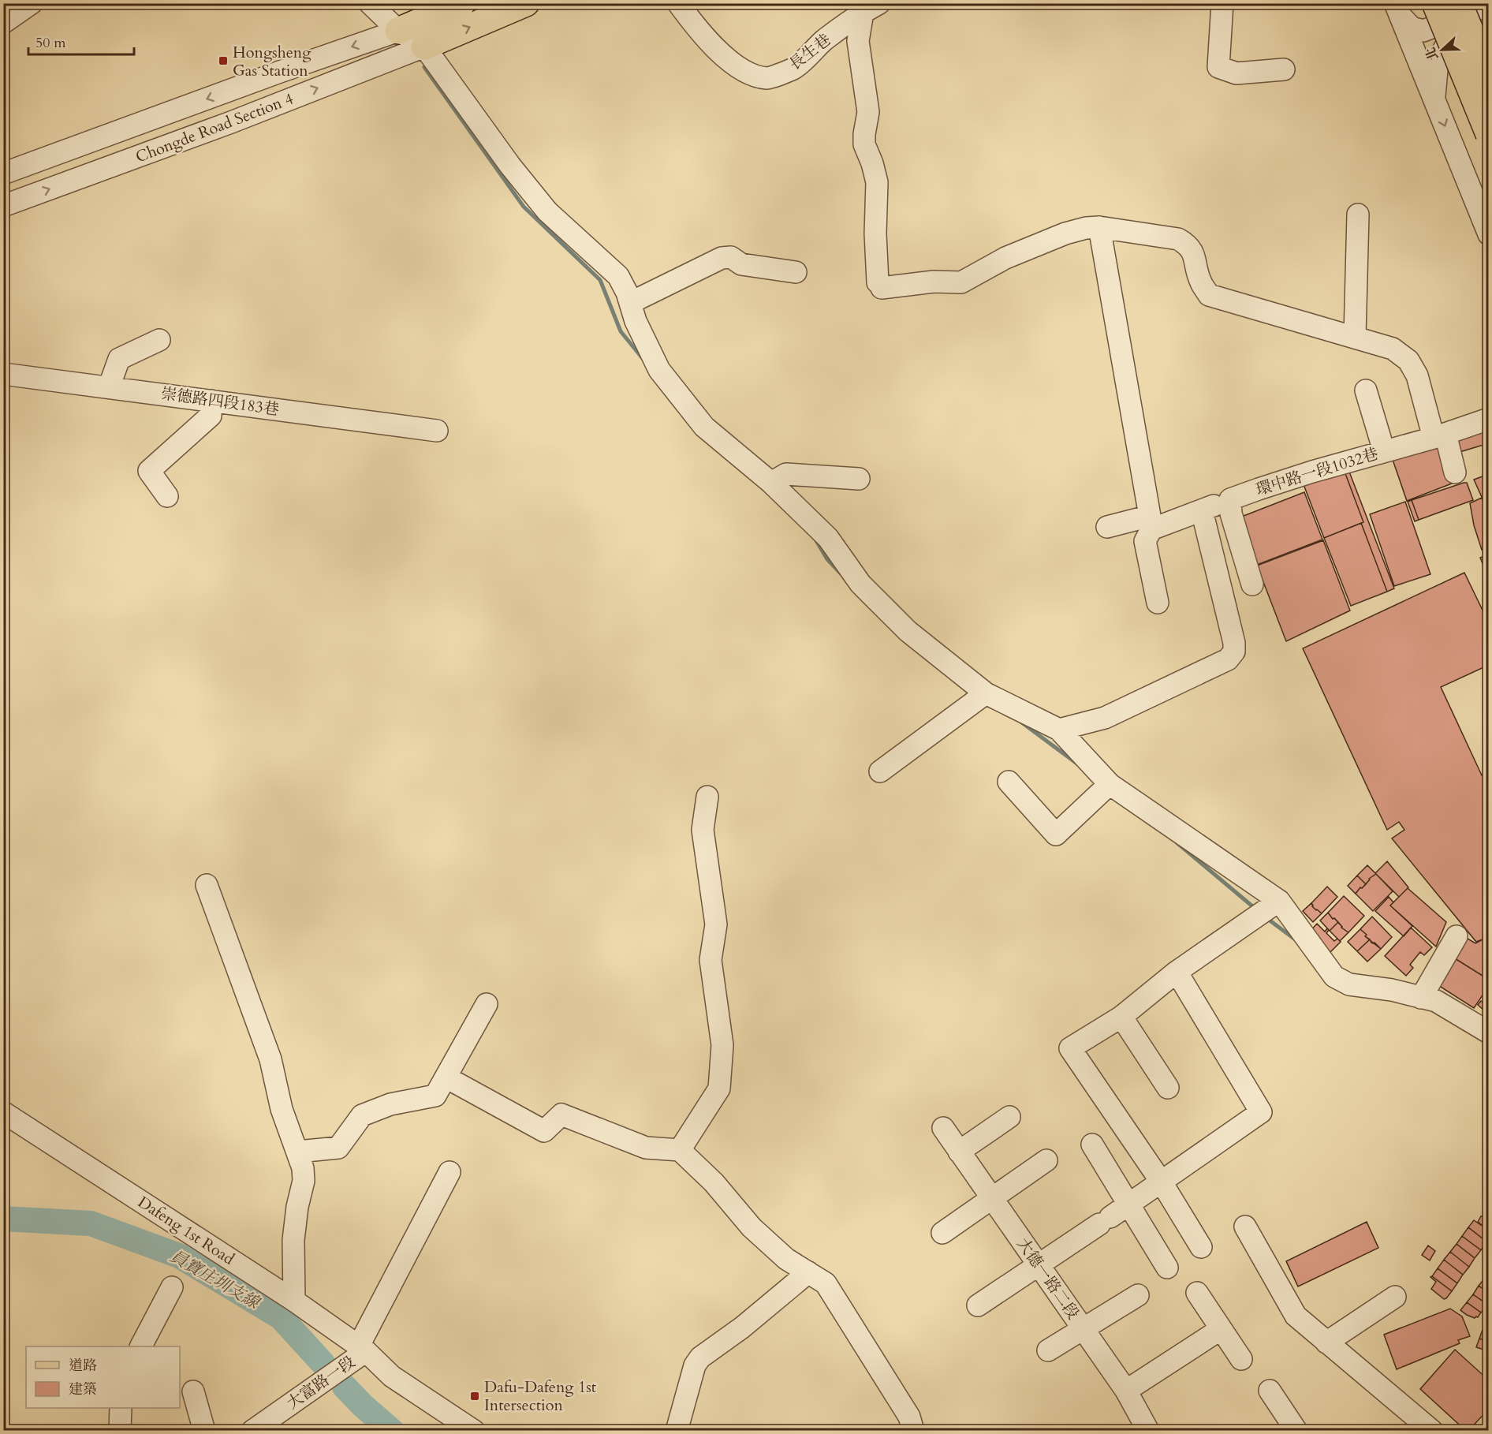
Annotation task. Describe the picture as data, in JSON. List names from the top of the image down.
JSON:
{
  "streets": {
    "street": [
      "長生巷",
      "Chongde Road Section 4",
      "崇德路四段183巷",
      "環中路一段1032巷",
      "Dafeng 1st Road",
      "大德一路二段",
      "大富路一段"
    ]
  },
  "crossings": [
    ["Dafeng 1st Road", "大富路一段"]
  ],
  "water": ["員寶庄圳支線"],
  "places": {
    "transit": ["Hongsheng Gas Station", "Dafu-Dafeng 1st Intersection"]
  },
  "legend": ["道路", "建築"],
  "scale_bar": "50 m",
  "north": "left"
}
